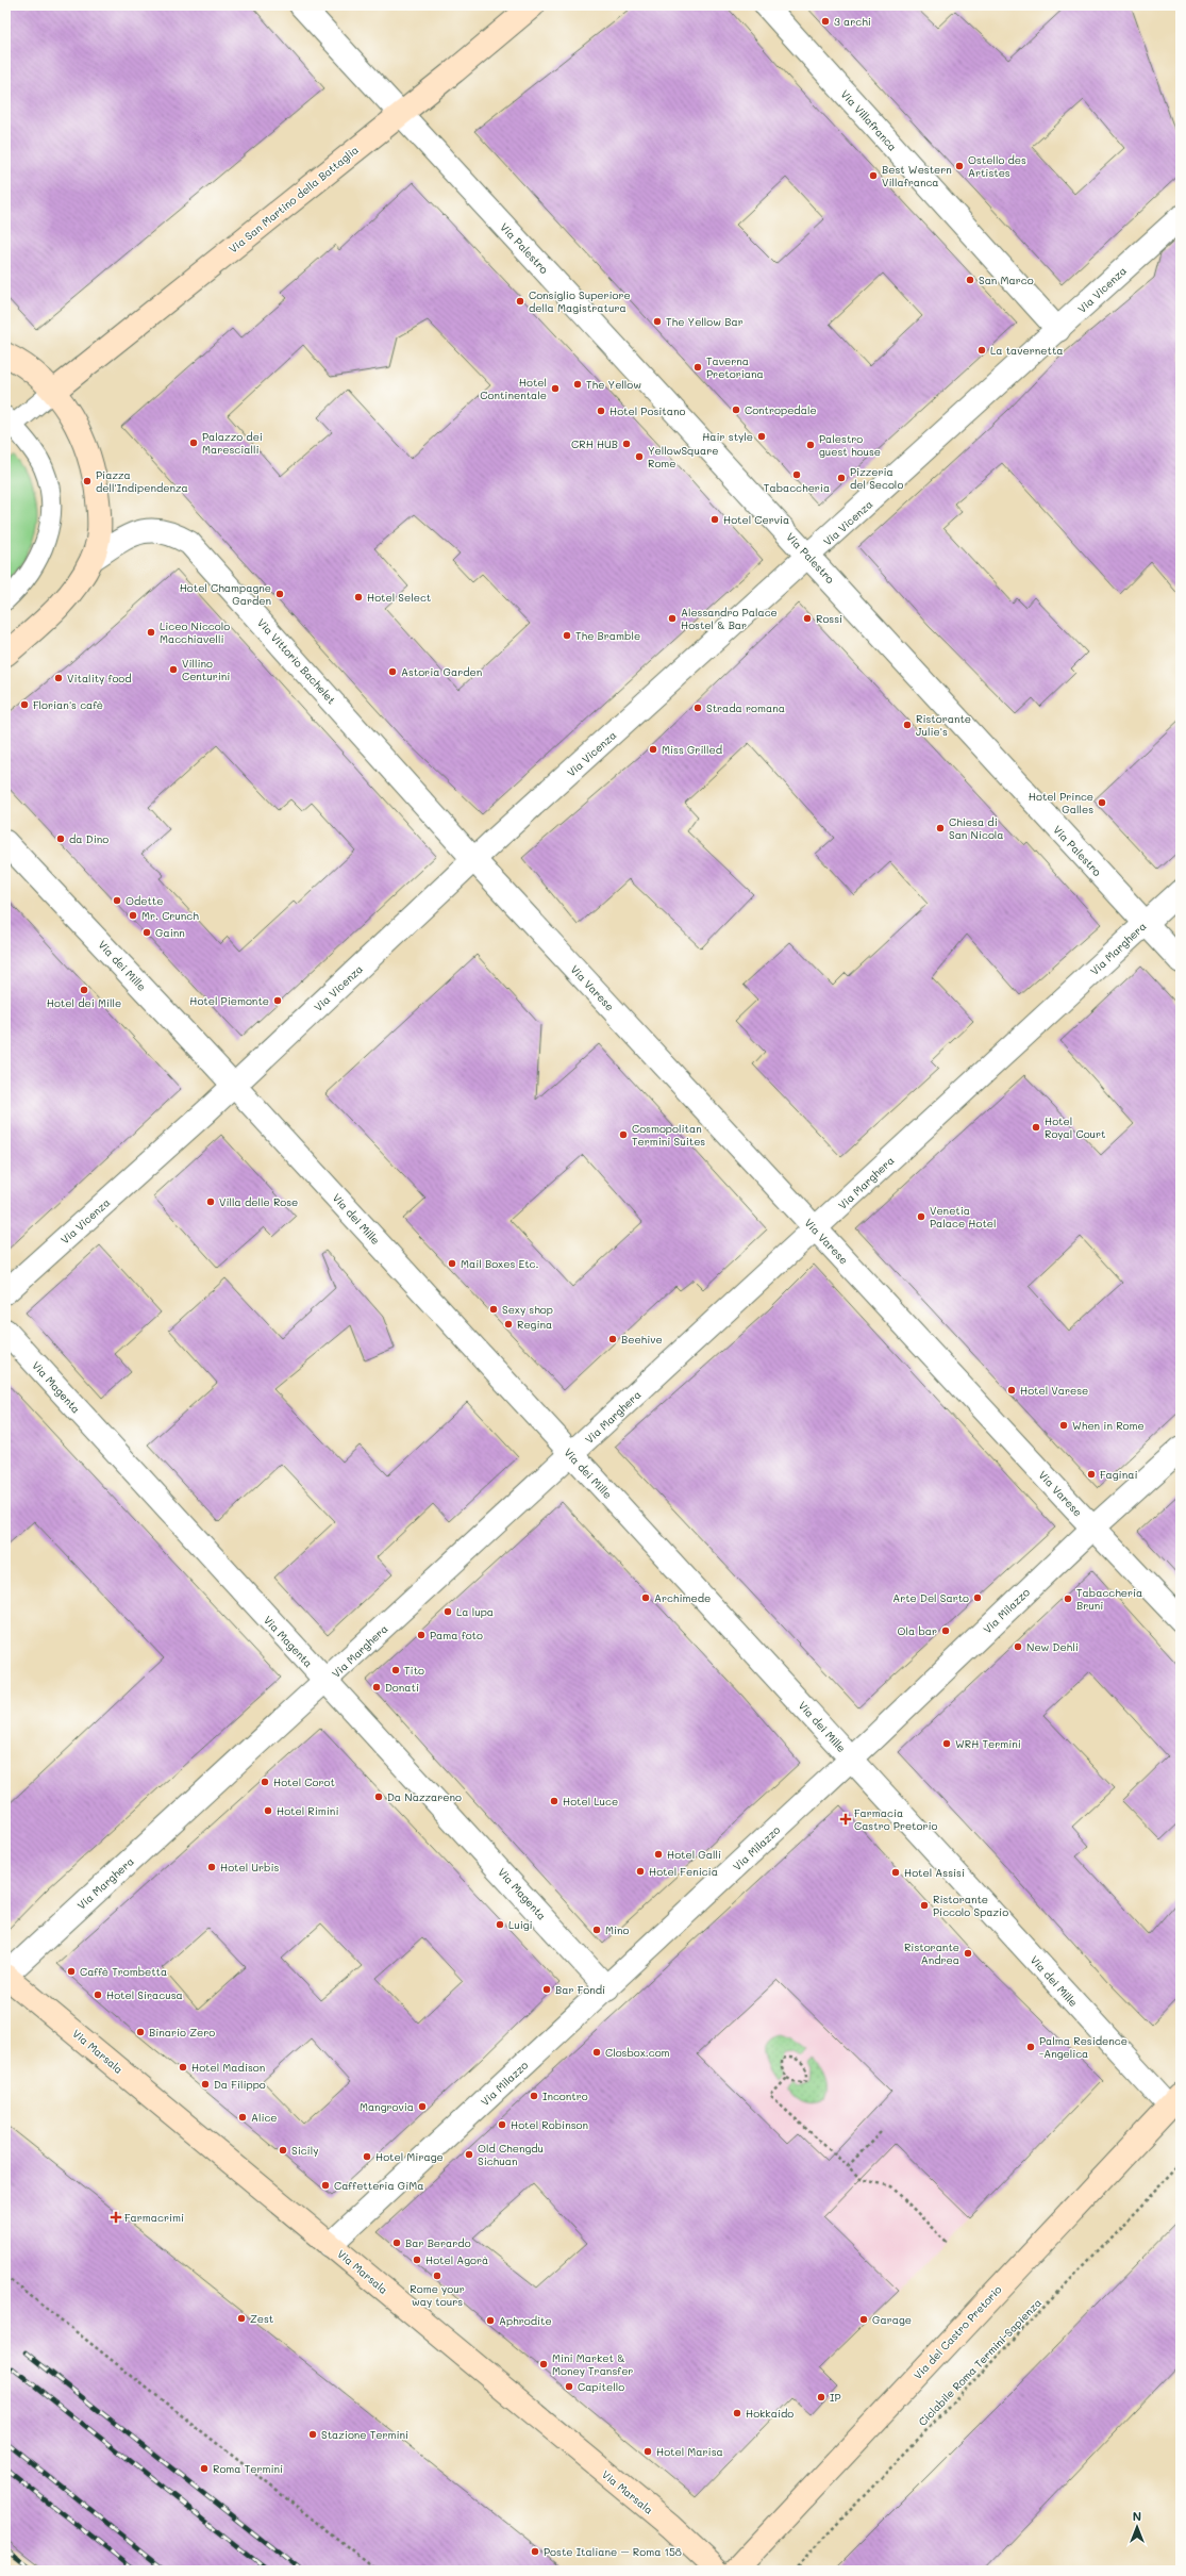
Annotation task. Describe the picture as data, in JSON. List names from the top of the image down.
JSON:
{
  "streets": {
    "street": [
      "Via Villafranca",
      "Via San Martino della Battaglia",
      "Via Palestro",
      "Via Vicenza",
      "Via Vittorio Bachelet",
      "Via Marghera",
      "Via dei Mille",
      "Via Varese",
      "Via Magenta",
      "Via Milazzo",
      "Via Marsala",
      "Via del Castro Pretorio"
    ],
    "path": ["Ciclabile Roma Termini-Sapienza"]
  },
  "crossings": [
    ["Via Villafranca", "Via Vicenza"],
    ["Via San Martino della Battaglia", "Via Palestro"],
    ["Via Palestro", "Via Vicenza"],
    ["Via Palestro", "Via Marghera"],
    ["Via Vicenza", "Via Vittorio Bachelet"],
    ["Via Vicenza", "Via dei Mille"],
    ["Via Vicenza", "Via Varese"],
    ["Via Vittorio Bachelet", "Via Varese"],
    ["Via Marghera", "Via dei Mille"],
    ["Via Marghera", "Via Varese"],
    ["Via Marghera", "Via Magenta"],
    ["Via Marghera", "Via Marsala"],
    ["Via dei Mille", "Via Milazzo"],
    ["Via dei Mille", "Via del Castro Pretorio"],
    ["Via Varese", "Via Milazzo"],
    ["Via Magenta", "Via Milazzo"],
    ["Via Milazzo", "Via Marsala"]
  ],
  "places": {
    "other": [
      "3 archi",
      "Ostello des Artistes",
      "Best Western Villafranca",
      "San Marco",
      "Consiglio Superiore della Magistratura",
      "The Yellow Bar",
      "La tavernetta",
      "Taverna Pretoriana",
      "The Yellow",
      "Hotel Continentale",
      "Contropedale",
      "Hotel Positano",
      "Hair style",
      "Palazzo dei Marescialli",
      "CRH HUB",
      "Palestro guest house",
      "YellowSquare Rome",
      "Tabaccheria",
      "Pizzeria del Secolo",
      "Piazza dell'Indipendenza",
      "Hotel Cervia",
      "Hotel Champagne Garden",
      "Hotel Select",
      "Alessandro Palace Hostel & Bar",
      "Rossi",
      "Liceo Niccolo Macchiavelli",
      "The Bramble",
      "Villino Centurini",
      "Astoria Garden",
      "Vitality food",
      "Florian's cafè",
      "Strada romana",
      "Ristorante Julie's",
      "Miss Grilled",
      "Hotel Prince Galles",
      "Chiesa di San Nicola",
      "da Dino",
      "Odette",
      "Mr. Crunch",
      "Gainn",
      "Hotel dei Mille",
      "Hotel Piemonte",
      "Hotel Royal Court",
      "Cosmopolitan Termini Suites",
      "Villa delle Rose",
      "Venetia Palace Hotel",
      "Mail Boxes Etc.",
      "Sexy shop",
      "Regina",
      "Beehive",
      "Hotel Varese",
      "When in Rome",
      "Faginai",
      "Archimede",
      "Arte Del Sarto",
      "Tabaccheria Bruni",
      "La lupa",
      "Ola bar",
      "Pama foto",
      "New Dehli",
      "Tito",
      "Donati",
      "WRH Termini",
      "Hotel Corot",
      "Da Nazzareno",
      "Hotel Luce",
      "Hotel Rimini",
      "Hotel Galli",
      "Hotel Urbis",
      "Hotel Fenicia",
      "Hotel Assisi",
      "Ristorante Piccolo Spazio",
      "Luigi",
      "Mino",
      "Ristorante Andrea",
      "Caffè Trombetta",
      "Bar Fondi",
      "Hotel Siracusa",
      "Binario Zero",
      "Palma Residence -Angelica",
      "Closbox.com",
      "Hotel Madison",
      "Da Filippo",
      "Incontro",
      "Mangrovia",
      "Alice",
      "Hotel Robinson",
      "Sicily",
      "Old Chengdu Sichuan",
      "Hotel Mirage",
      "Caffetteria GiMa",
      "Bar Berardo",
      "Hotel Agorà",
      "Rome your way tours",
      "Zest",
      "Garage",
      "Aphrodite",
      "Mini Market & Money Transfer",
      "Capitello",
      "IP",
      "Hokkaido",
      "Stazione Termini",
      "Hotel Marisa",
      "Roma Termini",
      "Poste Italiane – Roma 158"
    ],
    "health": ["Farmacia Castro Pretorio", "Farmacrimi"]
  },
  "north": "top"
}
